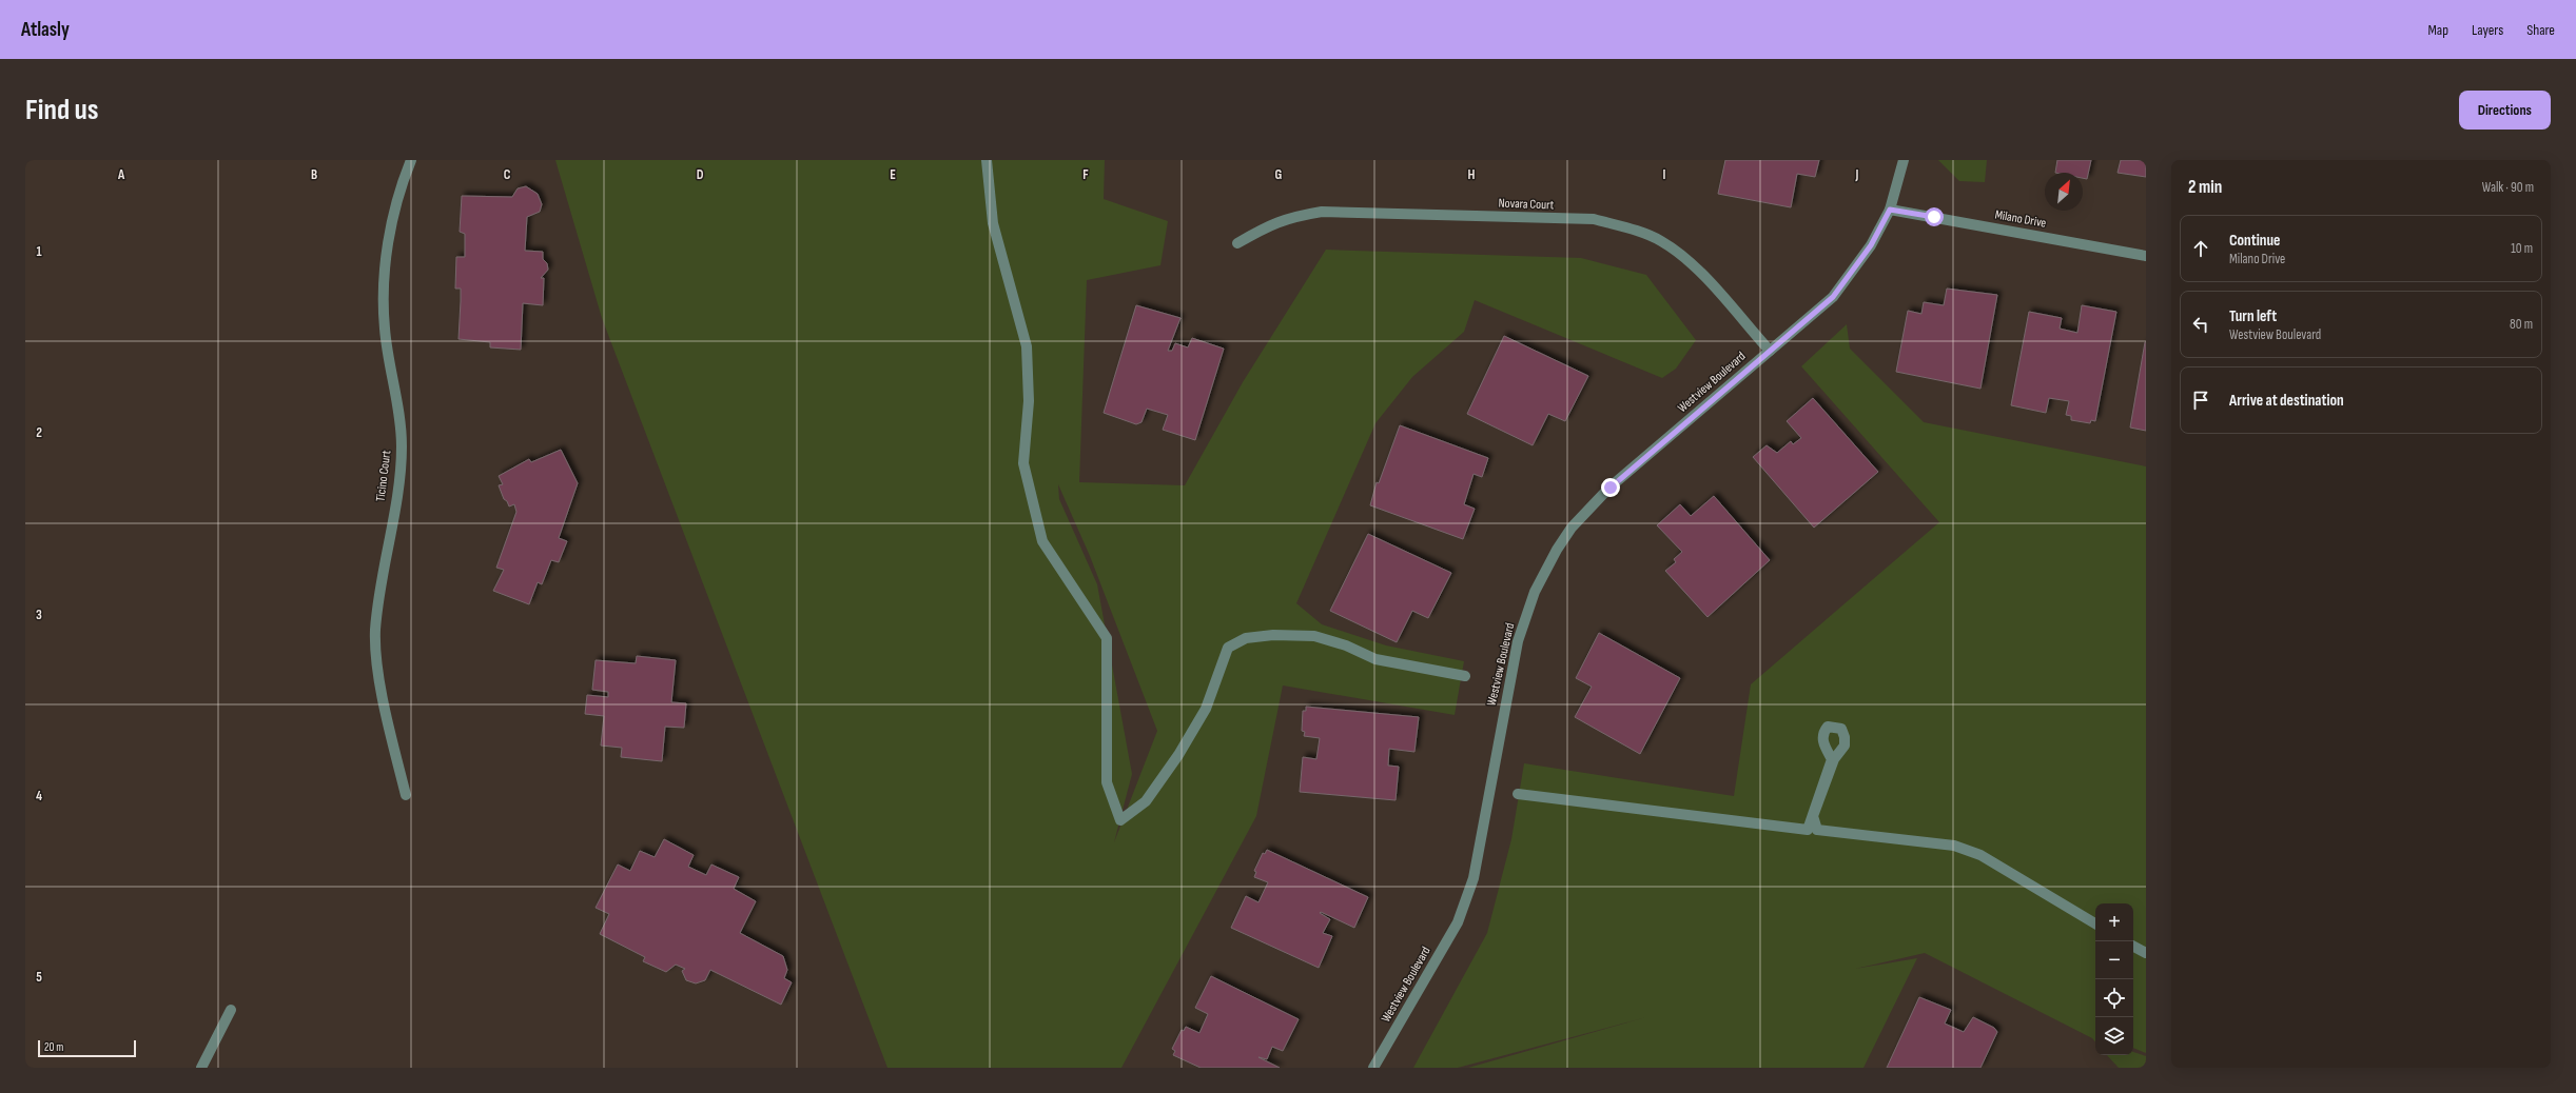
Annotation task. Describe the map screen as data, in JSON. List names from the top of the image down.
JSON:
{
  "streets": {
    "street": [
      "Novara Court",
      "Milano Drive",
      "Westview Boulevard",
      "Ticino Court"
    ]
  },
  "crossings": [
    ["Novara Court", "Westview Boulevard"],
    ["Milano Drive", "Westview Boulevard"]
  ],
  "scale_bar": "20 m",
  "north": "top right",
  "page": {
    "header": "Atlasly",
    "nav": ["Map", "Layers", "Share"],
    "buttons": "Directions",
    "title": "Find us",
    "heading": ["2 min", "Walk · 90 m"],
    "list": [
      ["Continue", "Milano Drive", "10 m"],
      ["Turn left", "Westview Boulevard", "80 m"],
      "Arrive at destination"
    ],
    "map_buttons": ["+", "−"],
    "scale": "20 m"
  },
  "grid": {
    "columns": [
      "A",
      "B",
      "C",
      "D",
      "E",
      "F",
      "G",
      "H",
      "I",
      "J"
    ],
    "rows": [
      "1",
      "2",
      "3",
      "4",
      "5"
    ]
  }
}
